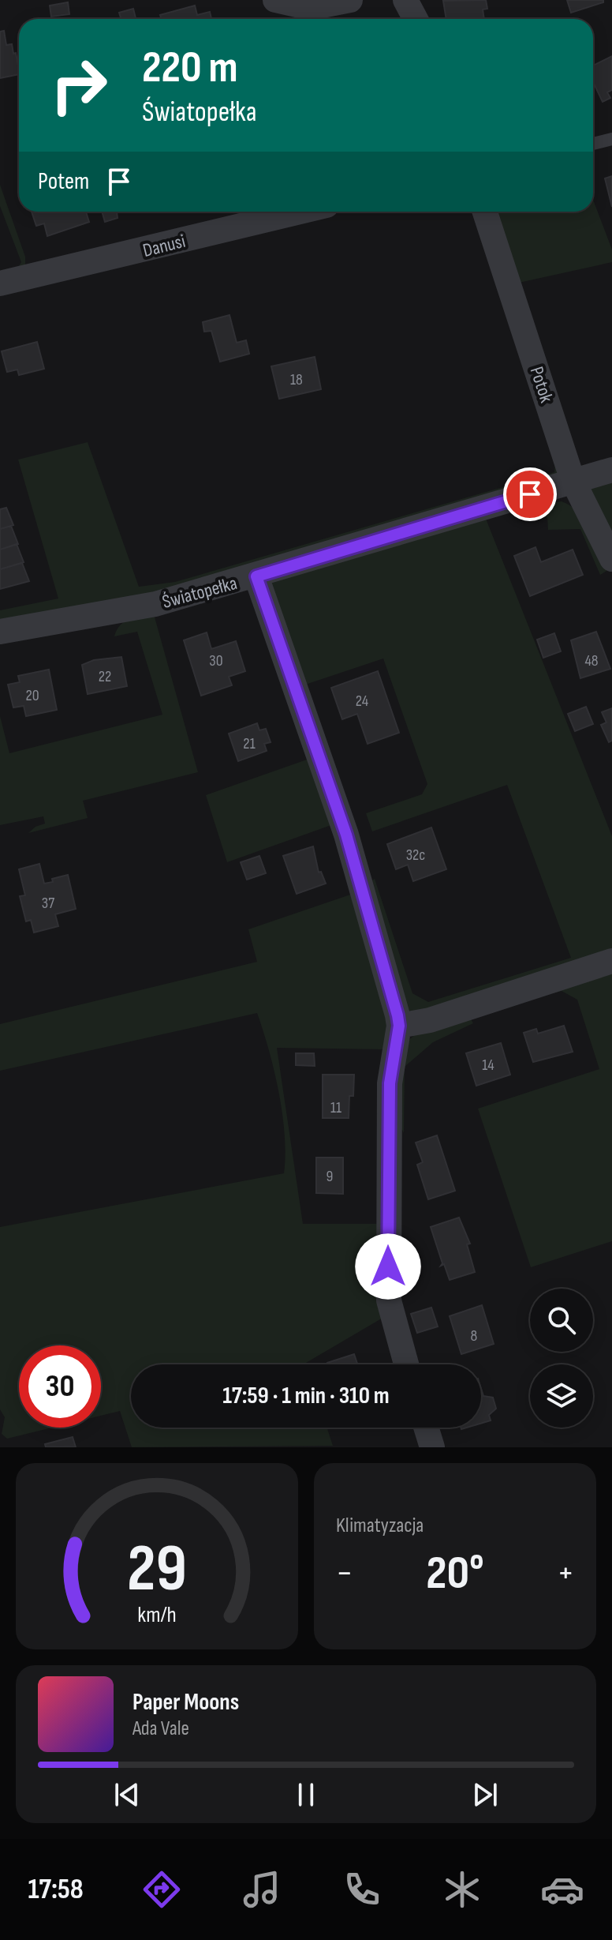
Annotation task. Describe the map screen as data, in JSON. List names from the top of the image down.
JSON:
{
  "streets": {
    "street": ["Danusi", "Potok", "Światopełka"]
  },
  "crossings": [
    ["Potok", "Światopełka"]
  ],
  "house_numbers": [
    "18",
    "30",
    "48",
    "22",
    "20",
    "24",
    "21",
    "32c",
    "37",
    "14",
    "11",
    "9",
    "8"
  ],
  "page": {
    "turn": ["220 m", "Światopełka"],
    "then": "Potem",
    "limit": "30",
    "trip": "17:59 · 1 min · 310 m",
    "tile": "Klimatyzacja",
    "heat": ["−", "20°", "+"],
    "song": ["Paper Moons", "Ada Vale"],
    "tabs": "17:58",
    "gauge": ["29", "km/h"]
  }
}
